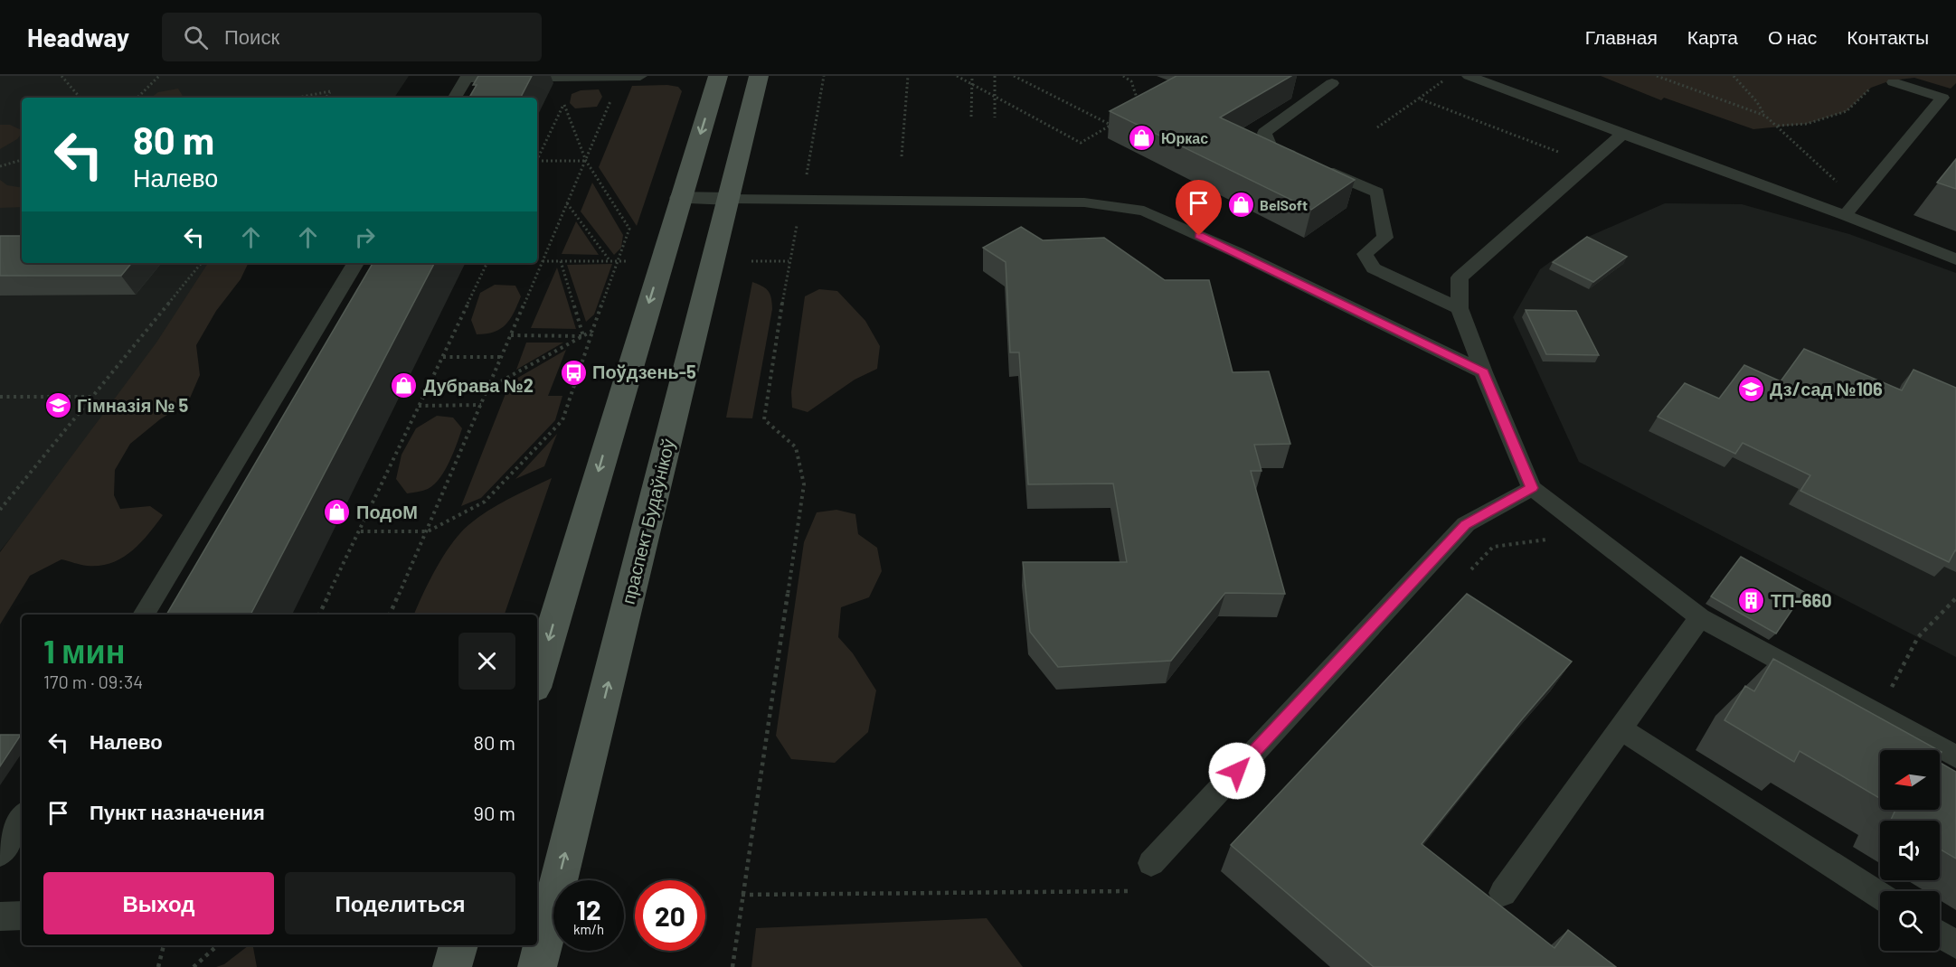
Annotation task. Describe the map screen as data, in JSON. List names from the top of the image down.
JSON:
{
  "streets": {
    "main road": ["праспект Будаўнікоў"]
  },
  "places": {
    "shop": [
      "Юркас",
      "BelSoft",
      "Дубрава №2",
      "ПодоМ"
    ],
    "bus stop": ["Поўдзень-5"],
    "school or university": ["Дз/сад №106", "Гімназія № 5"],
    "building": ["ТП-660"]
  },
  "north": "left",
  "page": {
    "header": "Headway",
    "search": "Поиск",
    "nav": [
      "Главная",
      "Карта",
      "О нас",
      "Контакты"
    ],
    "turn": ["80 m", "Налево"],
    "heading": ["1 мин", "170 m · 09:34"],
    "list": [
      {
        "name": "Налево",
        "value": "80 m"
      },
      {
        "name": "Пункт назначения",
        "value": "90 m"
      }
    ],
    "buttons": ["Выход", "Поделиться"],
    "speed": "12 km/h",
    "limit": "20"
  }
}
